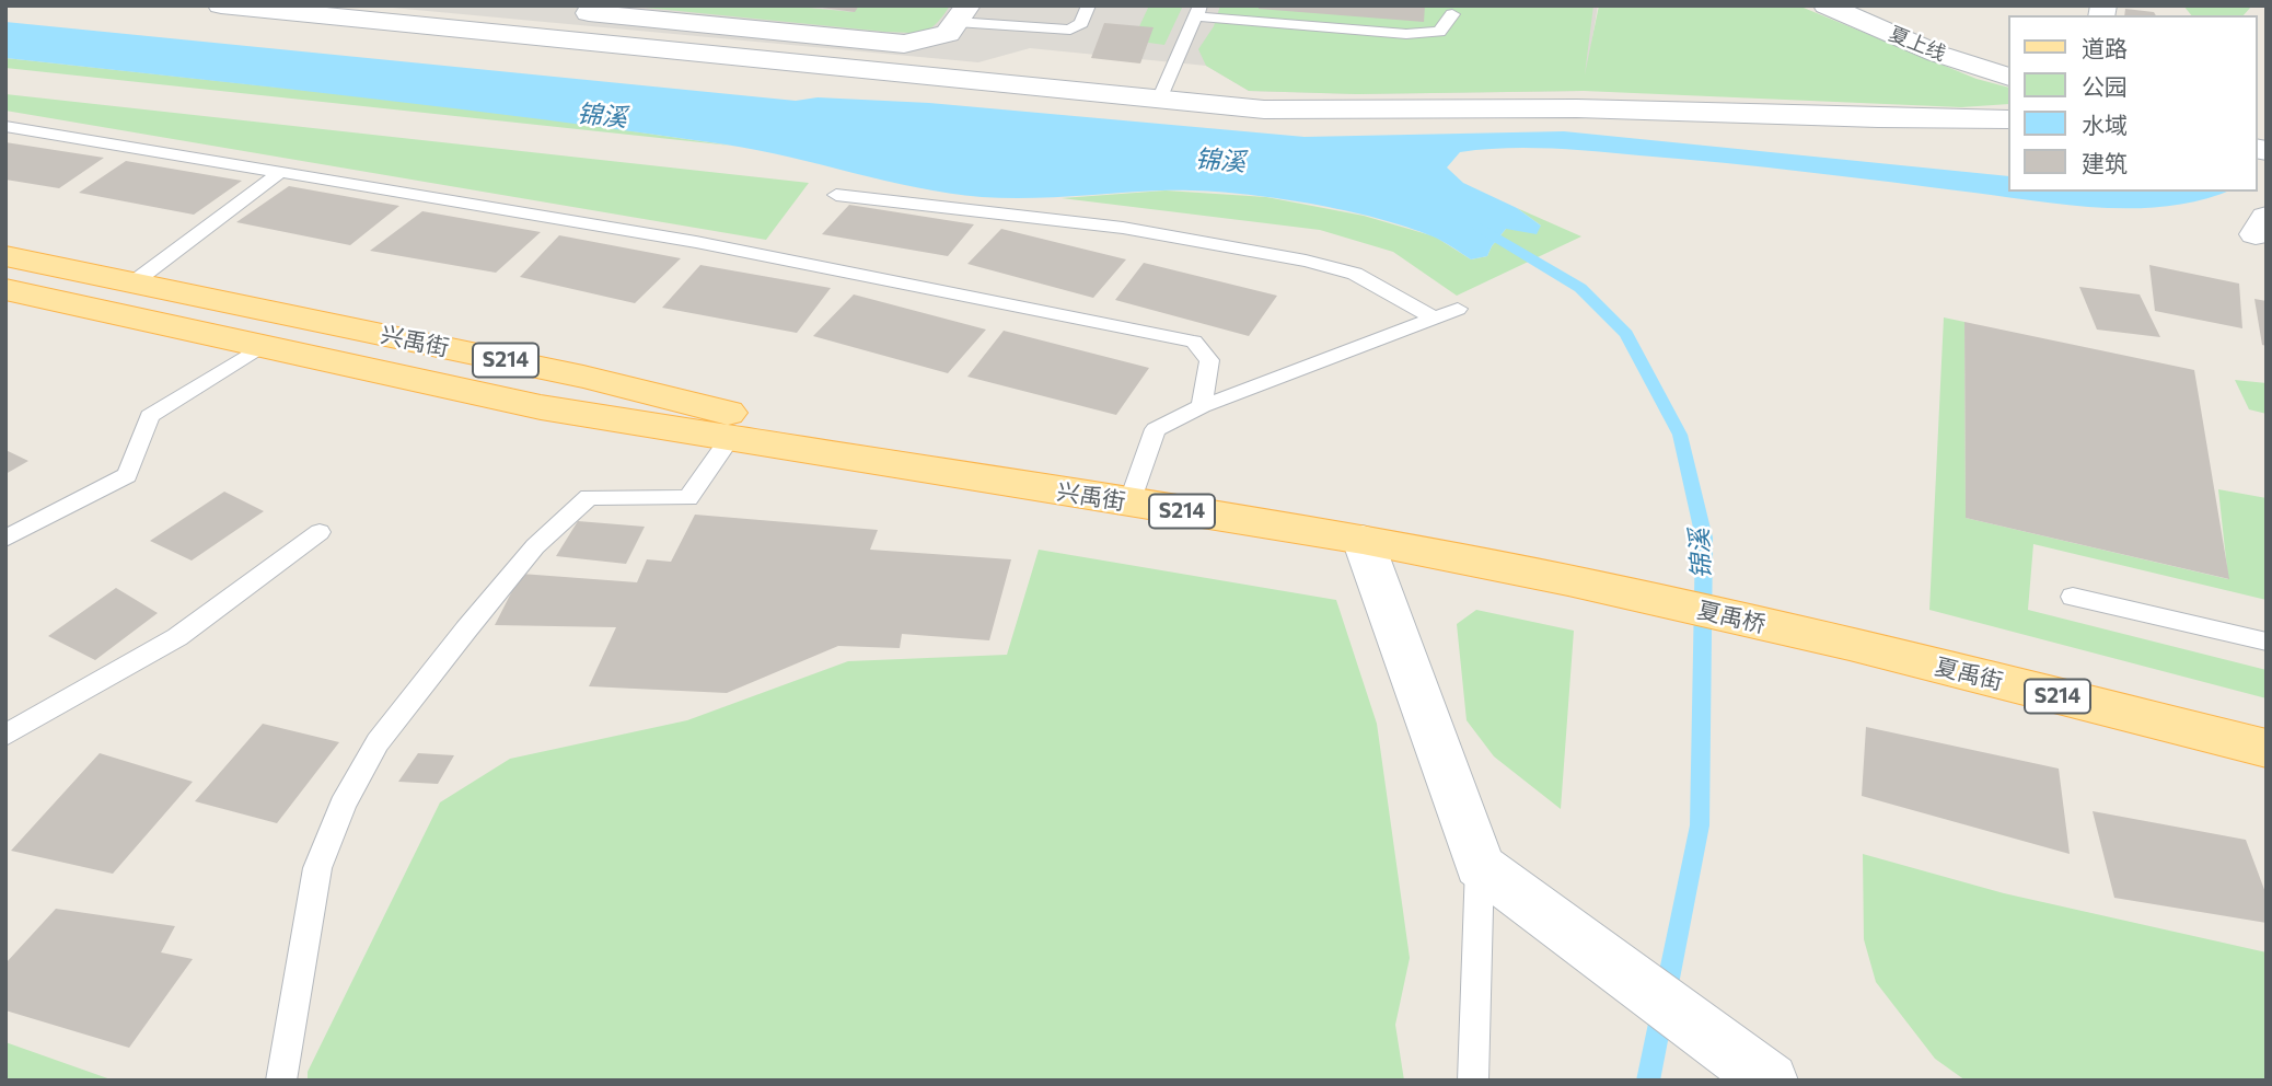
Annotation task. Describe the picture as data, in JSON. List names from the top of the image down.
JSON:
{
  "streets": {
    "main road": [
      "兴禹街",
      "S214",
      "夏禹桥",
      "夏禹街"
    ],
    "street": ["夏上线"]
  },
  "crossings": [
    ["兴禹街", "夏禹桥"],
    ["夏禹桥", "夏禹街"]
  ],
  "water": ["锦溪"],
  "legend": [
    "道路",
    "公园",
    "水域",
    "建筑"
  ]
}
